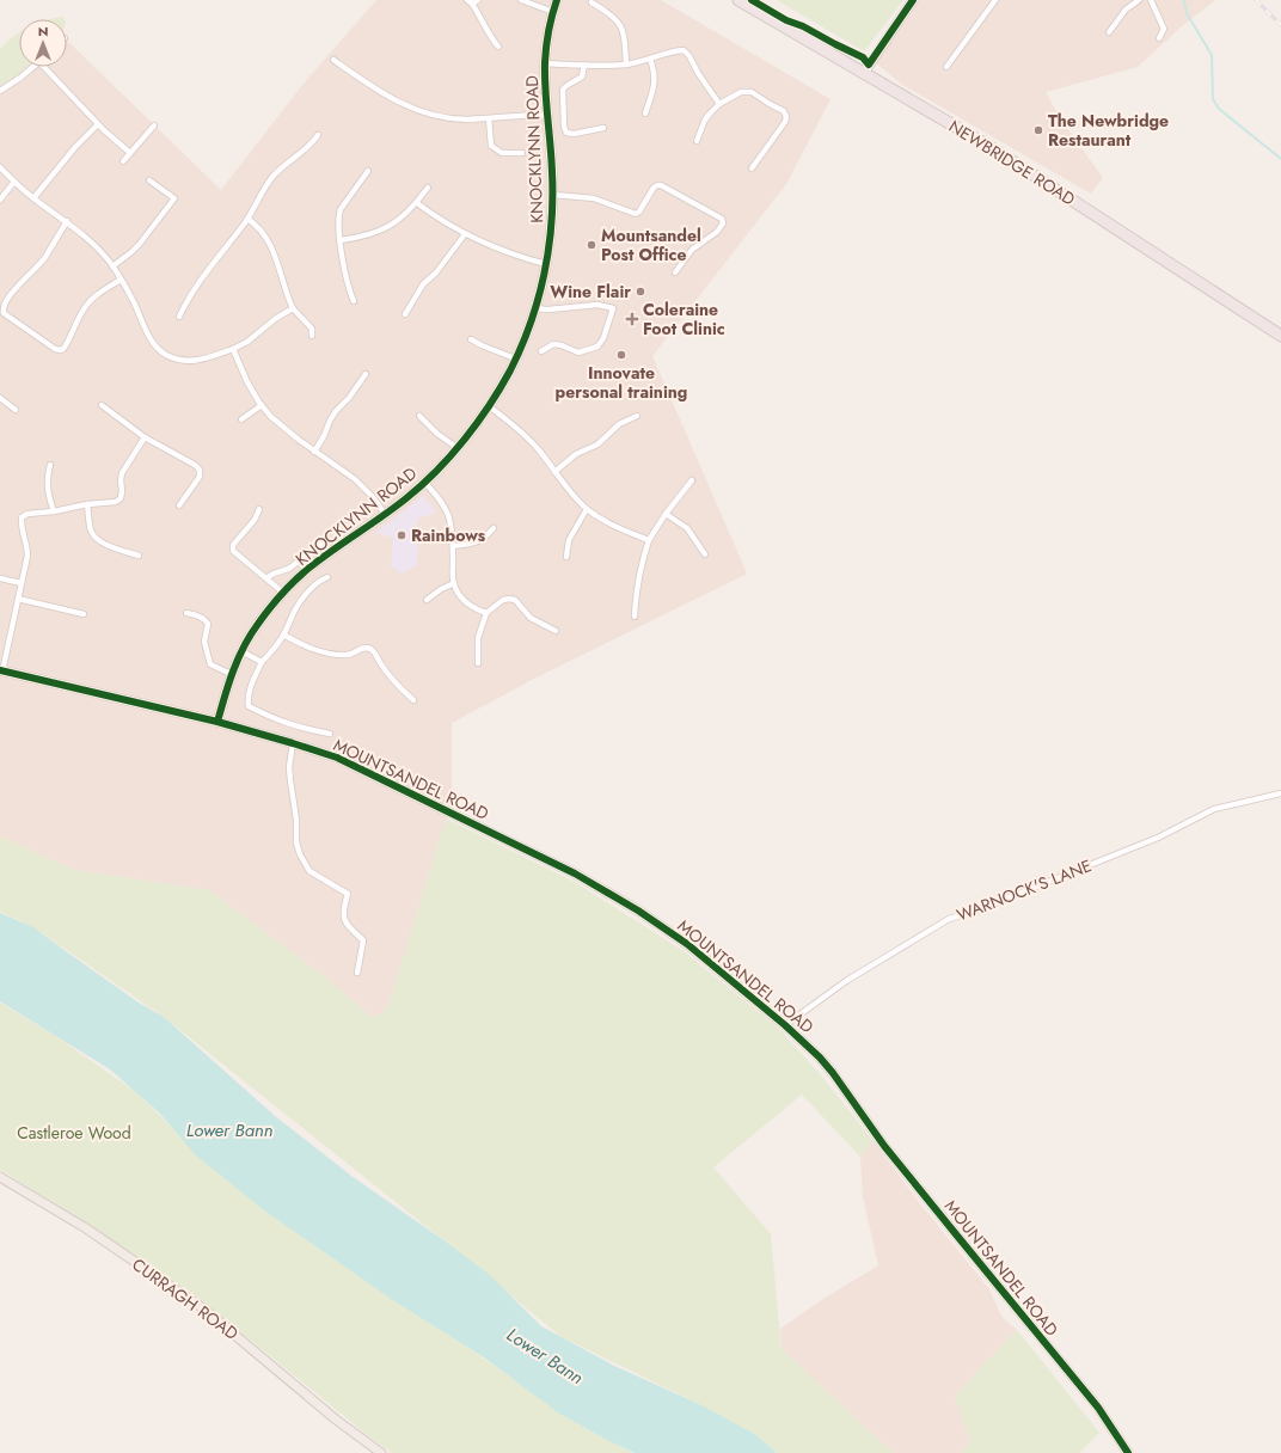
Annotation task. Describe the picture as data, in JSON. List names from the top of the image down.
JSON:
{
  "streets": {
    "highway": ["NEWBRIDGE ROAD"],
    "main road": ["CURRAGH ROAD"],
    "street": ["KNOCKLYNN ROAD", "MOUNTSANDEL ROAD", "WARNOCK'S LANE"]
  },
  "crossings": [
    ["KNOCKLYNN ROAD", "MOUNTSANDEL ROAD"],
    ["MOUNTSANDEL ROAD", "WARNOCK'S LANE"]
  ],
  "water": ["Lower Bann"],
  "parks": ["Castleroe Wood"],
  "places": {
    "other": [
      "The Newbridge Restaurant",
      "Mountsandel Post Office",
      "Wine Flair",
      "Innovate personal training",
      "Rainbows"
    ],
    "health": ["Coleraine Foot Clinic"]
  },
  "north": "top"
}
